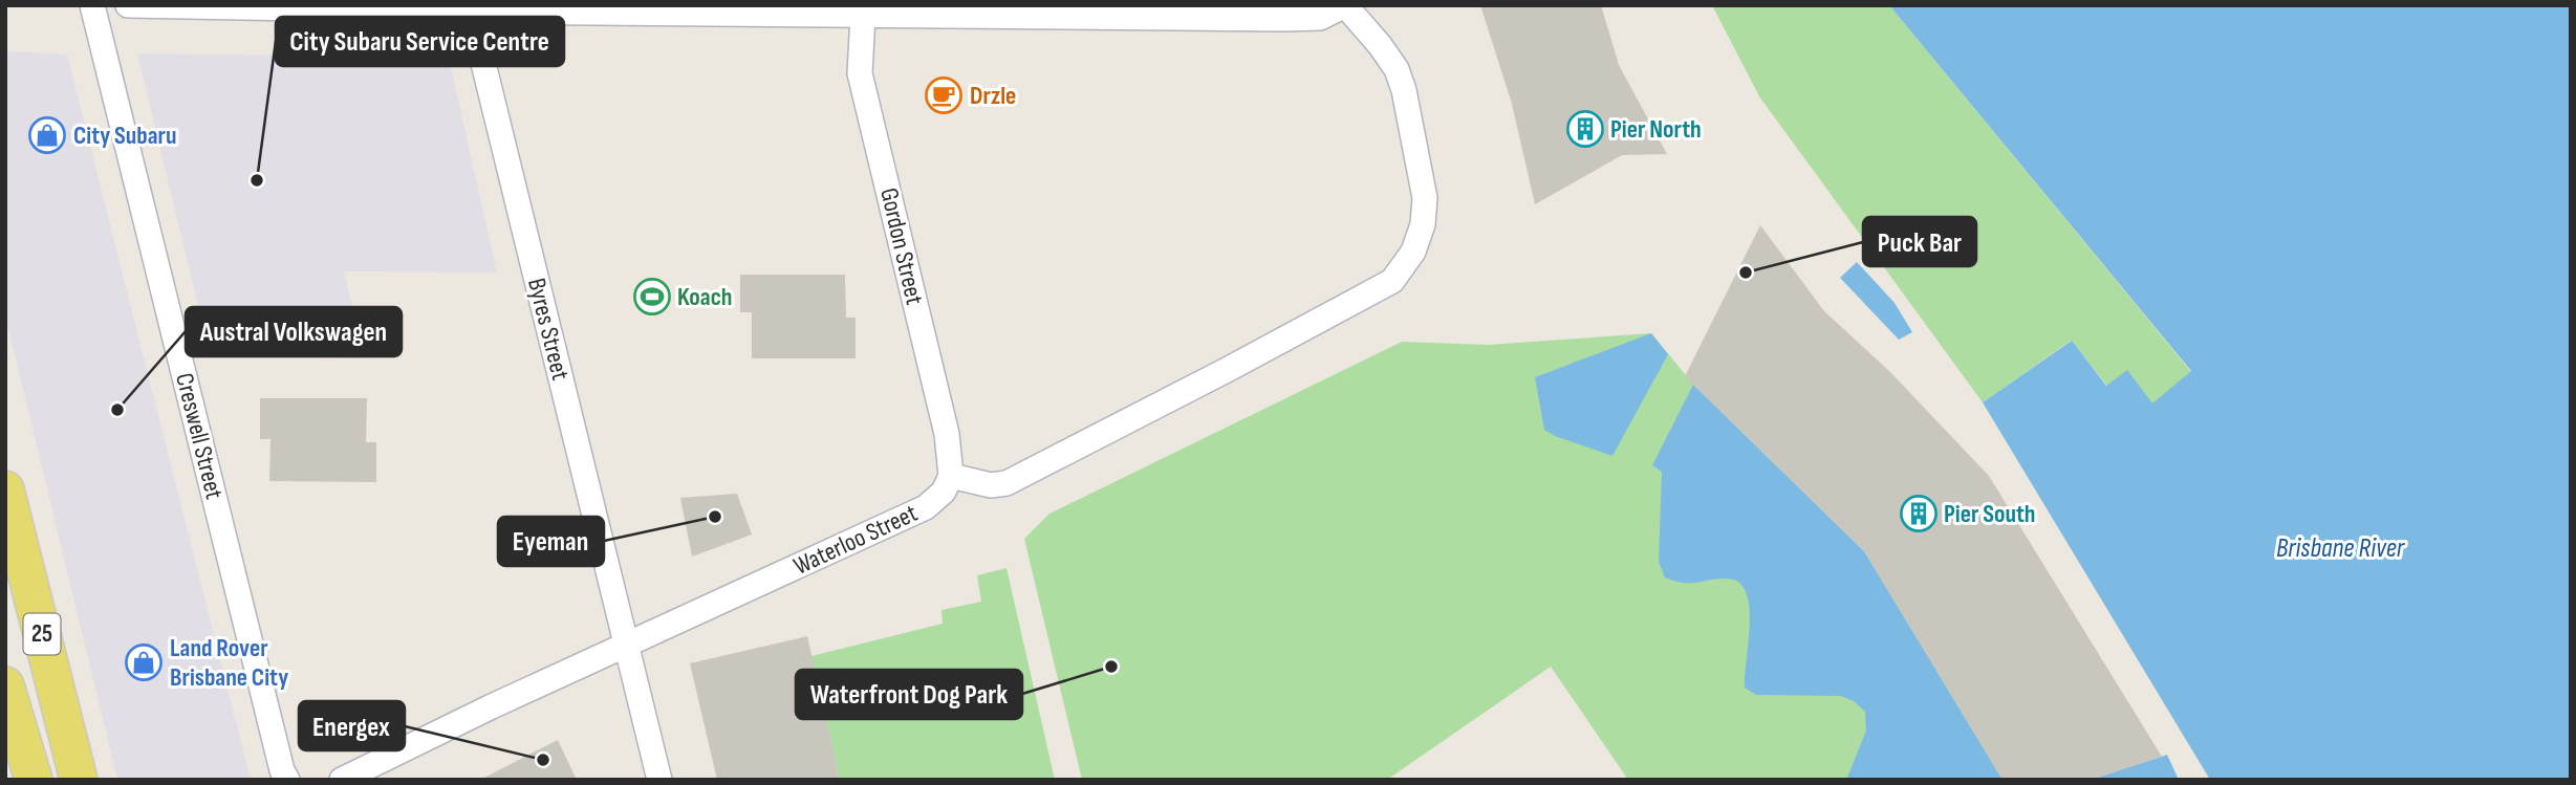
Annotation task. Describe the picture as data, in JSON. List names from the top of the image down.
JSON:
{
  "streets": {
    "main road": ["25"],
    "street": [
      "Gordon Street",
      "Byres Street",
      "Creswell Street",
      "Waterloo Street"
    ]
  },
  "crossings": [
    ["Gordon Street", "Waterloo Street"],
    ["Byres Street", "Waterloo Street"]
  ],
  "water": ["Brisbane River"],
  "places": {
    "cafe": ["Drzle"],
    "building": ["Pier North", "Pier South"],
    "shop": ["City Subaru", "Land Rover Brisbane City"],
    "other": [
      "City Subaru Service Centre",
      "Puck Bar",
      "Austral Volkswagen",
      "Eyeman",
      "Waterfront Dog Park",
      "Energex"
    ],
    "sports": ["Koach"]
  }
}
